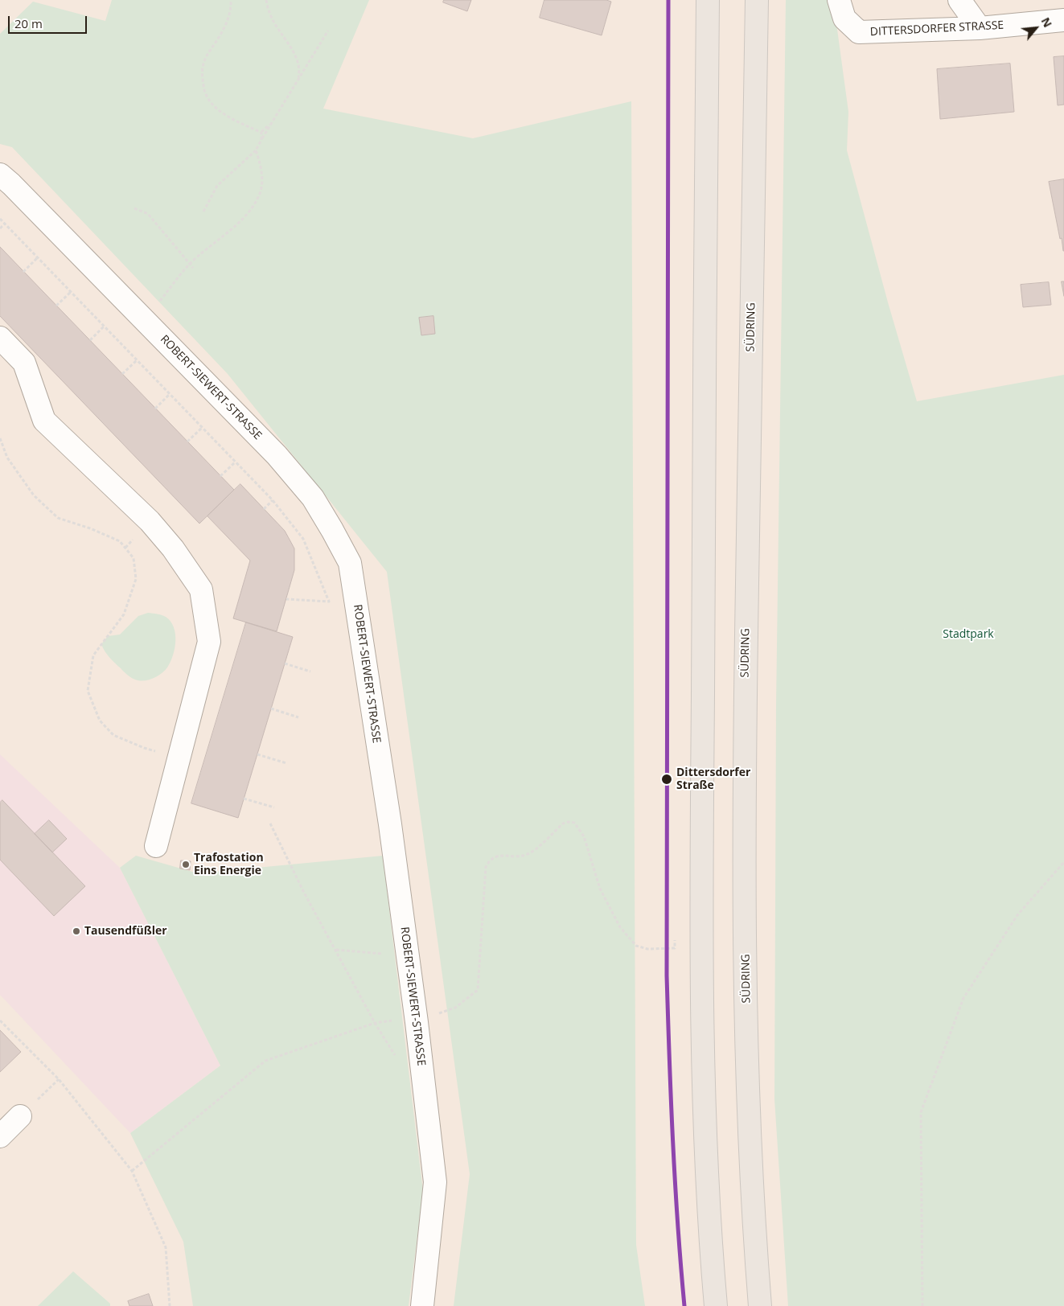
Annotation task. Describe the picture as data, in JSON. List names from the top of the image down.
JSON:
{
  "streets": {
    "main road": ["SÜDRING"],
    "street": ["DITTERSDORFER STRASSE", "ROBERT-SIEWERT-STRASSE"]
  },
  "parks": ["Stadtpark"],
  "places": ["Dittersdorfer Straße", "Trafostation Eins Energie", "Tausendfüßler"],
  "scale_bar": "20 m",
  "north": "top right"
}
